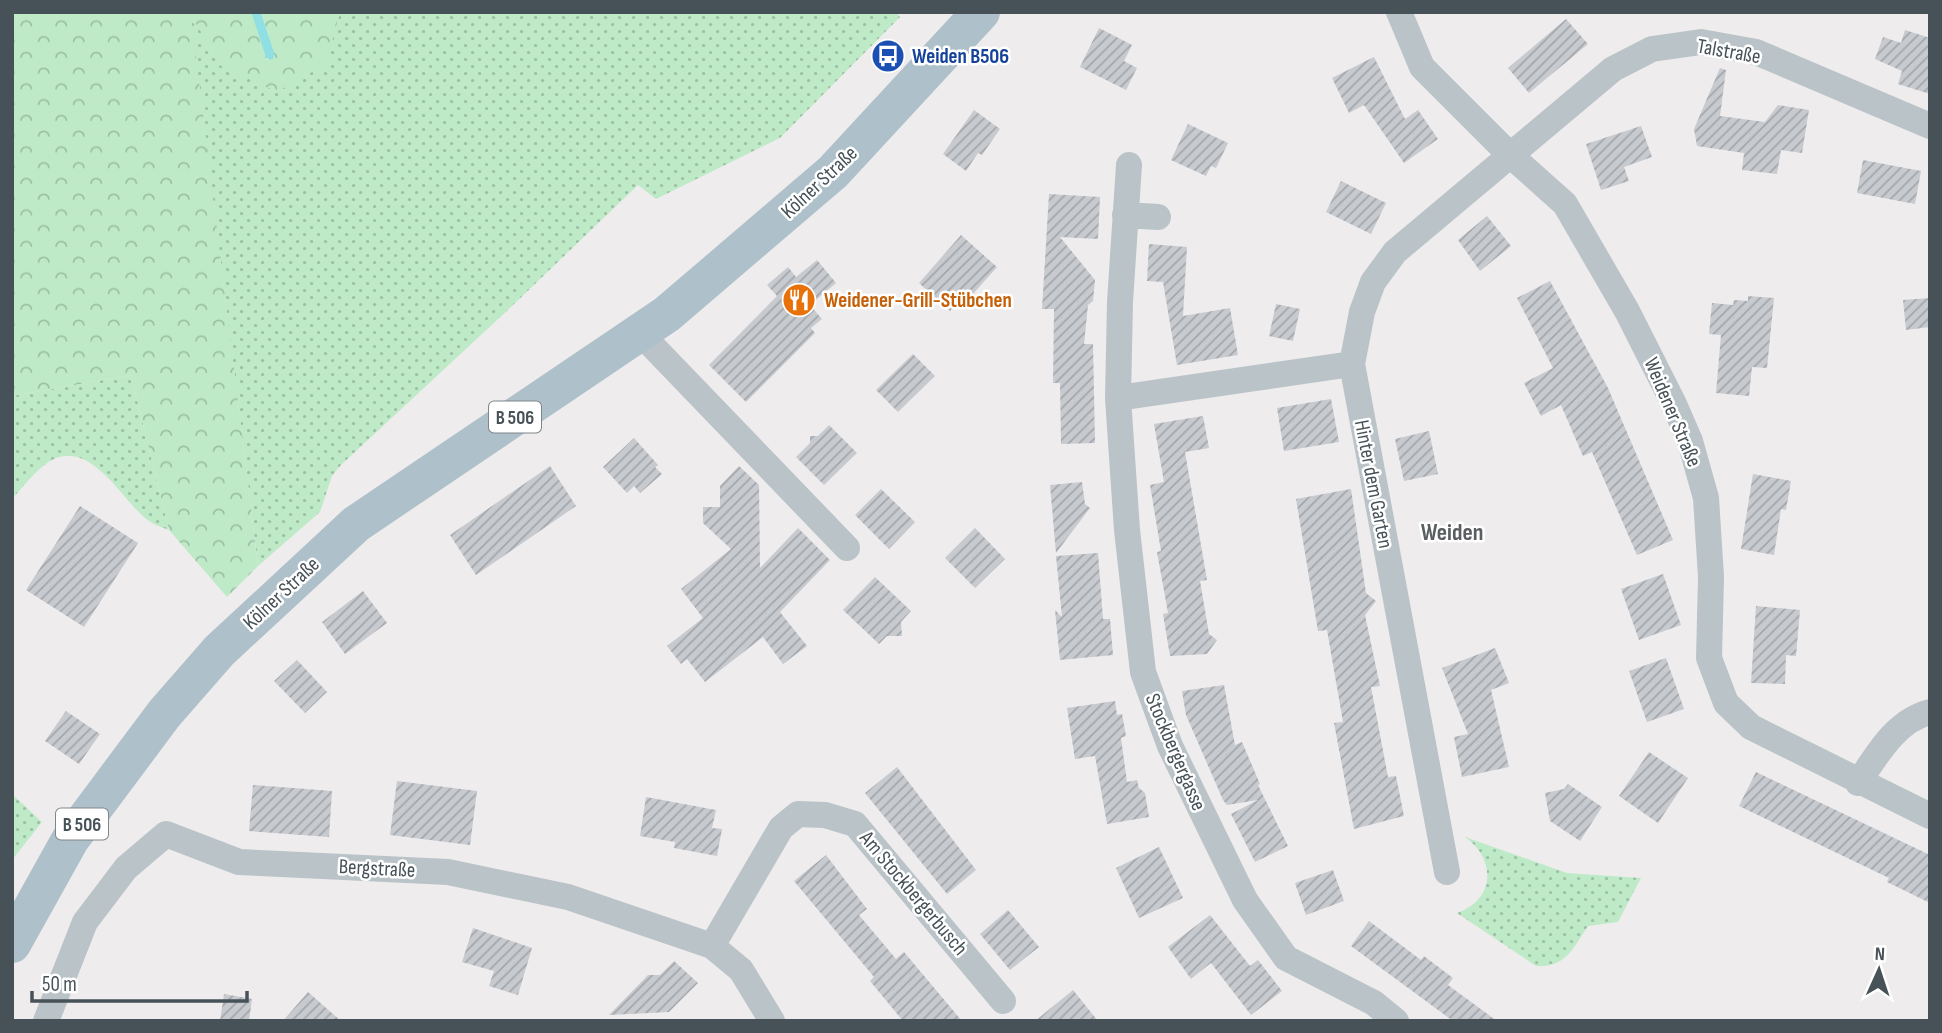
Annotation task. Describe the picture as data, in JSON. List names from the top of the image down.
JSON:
{
  "streets": {
    "main road": ["Kölner Straße", "B 506"],
    "street": [
      "Talstraße",
      "Weidener Straße",
      "Hinter dem Garten",
      "Stockbergergasse",
      "Bergstraße",
      "Am Stockbergerbusch"
    ]
  },
  "crossings": [
    ["Talstraße", "Weidener Straße"],
    ["Talstraße", "Hinter dem Garten"],
    ["Weidener Straße", "Hinter dem Garten"],
    ["Bergstraße", "Am Stockbergerbusch"]
  ],
  "districts": ["Weiden"],
  "places": {
    "bus stop": ["Weiden B506"],
    "restaurant": ["Weidener-Grill-Stübchen"]
  },
  "scale_bar": "50 m",
  "north": "top"
}
